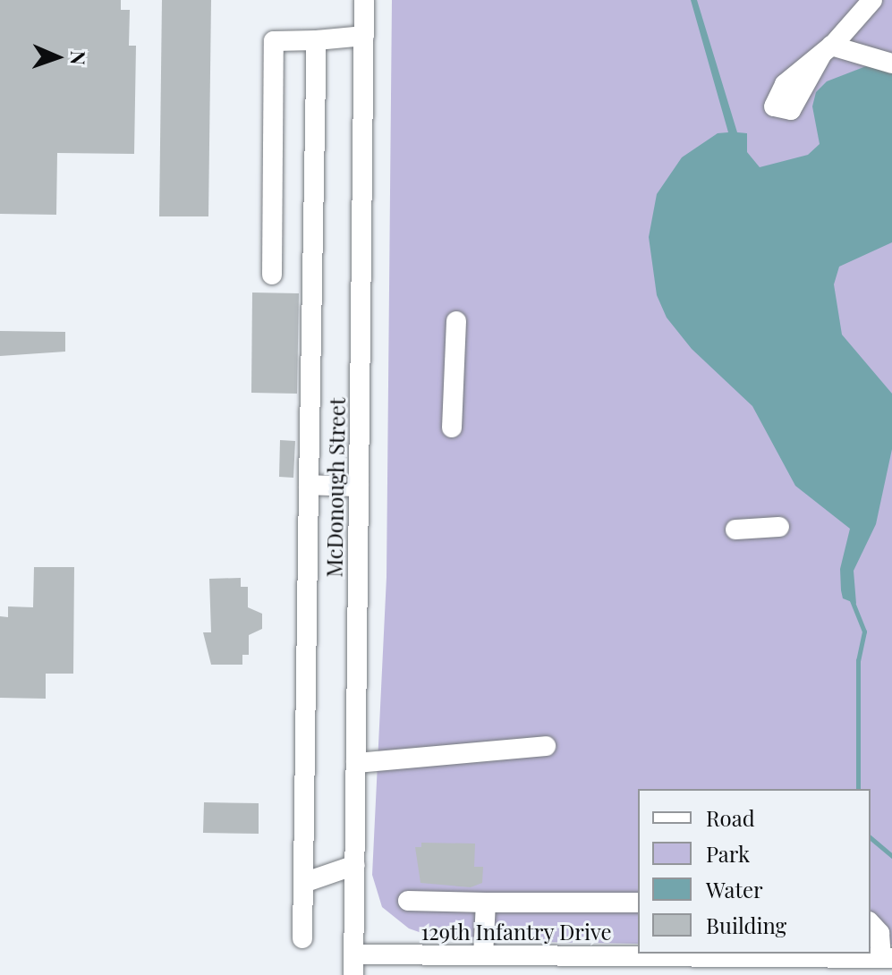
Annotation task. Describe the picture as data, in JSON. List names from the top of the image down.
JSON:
{
  "streets": {
    "street": ["McDonough Street", "129th Infantry Drive"]
  },
  "crossings": [
    ["McDonough Street", "129th Infantry Drive"]
  ],
  "legend": [
    "Road",
    "Park",
    "Water",
    "Building"
  ],
  "north": "right"
}
